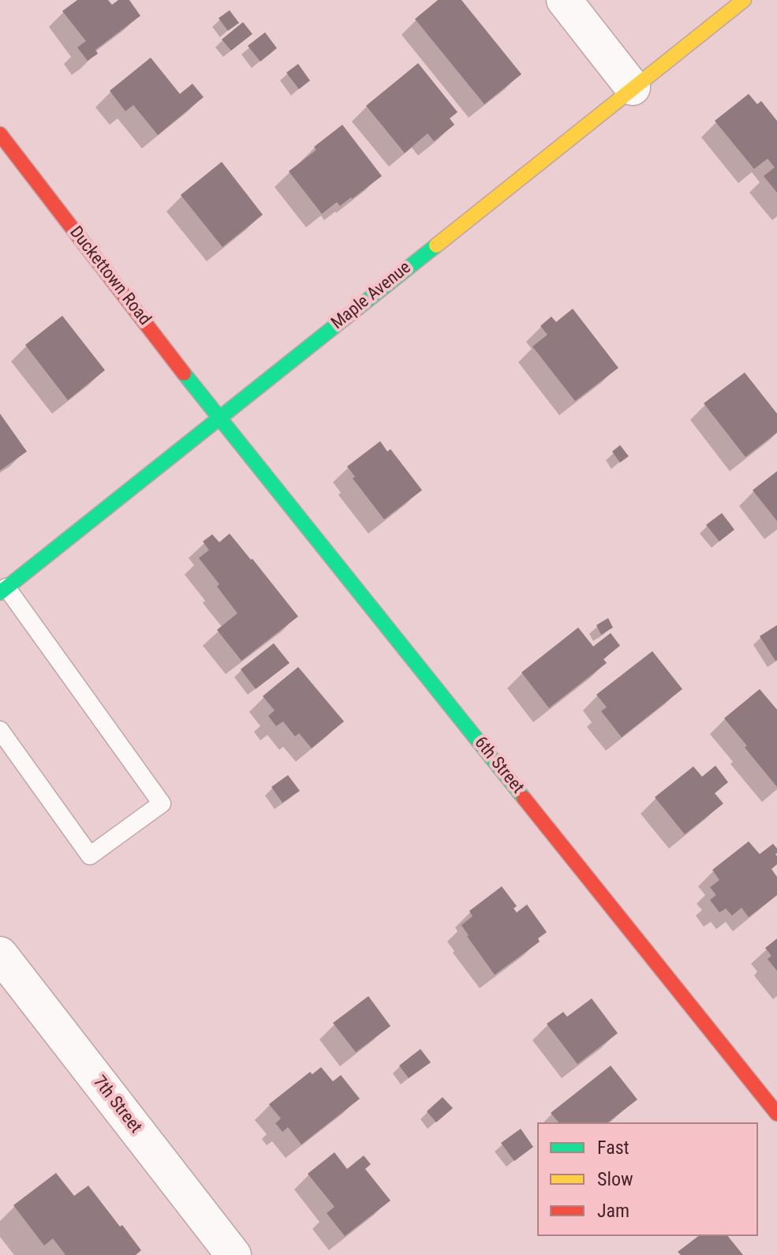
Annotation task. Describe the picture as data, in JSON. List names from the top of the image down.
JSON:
{
  "streets": {
    "street": [
      "Duckettown Road",
      "Maple Avenue",
      "6th Street",
      "7th Street"
    ]
  },
  "crossings": [
    ["Duckettown Road", "Maple Avenue"],
    ["Duckettown Road", "6th Street"],
    ["Maple Avenue", "6th Street"]
  ],
  "legend": ["Fast", "Slow", "Jam"]
}
